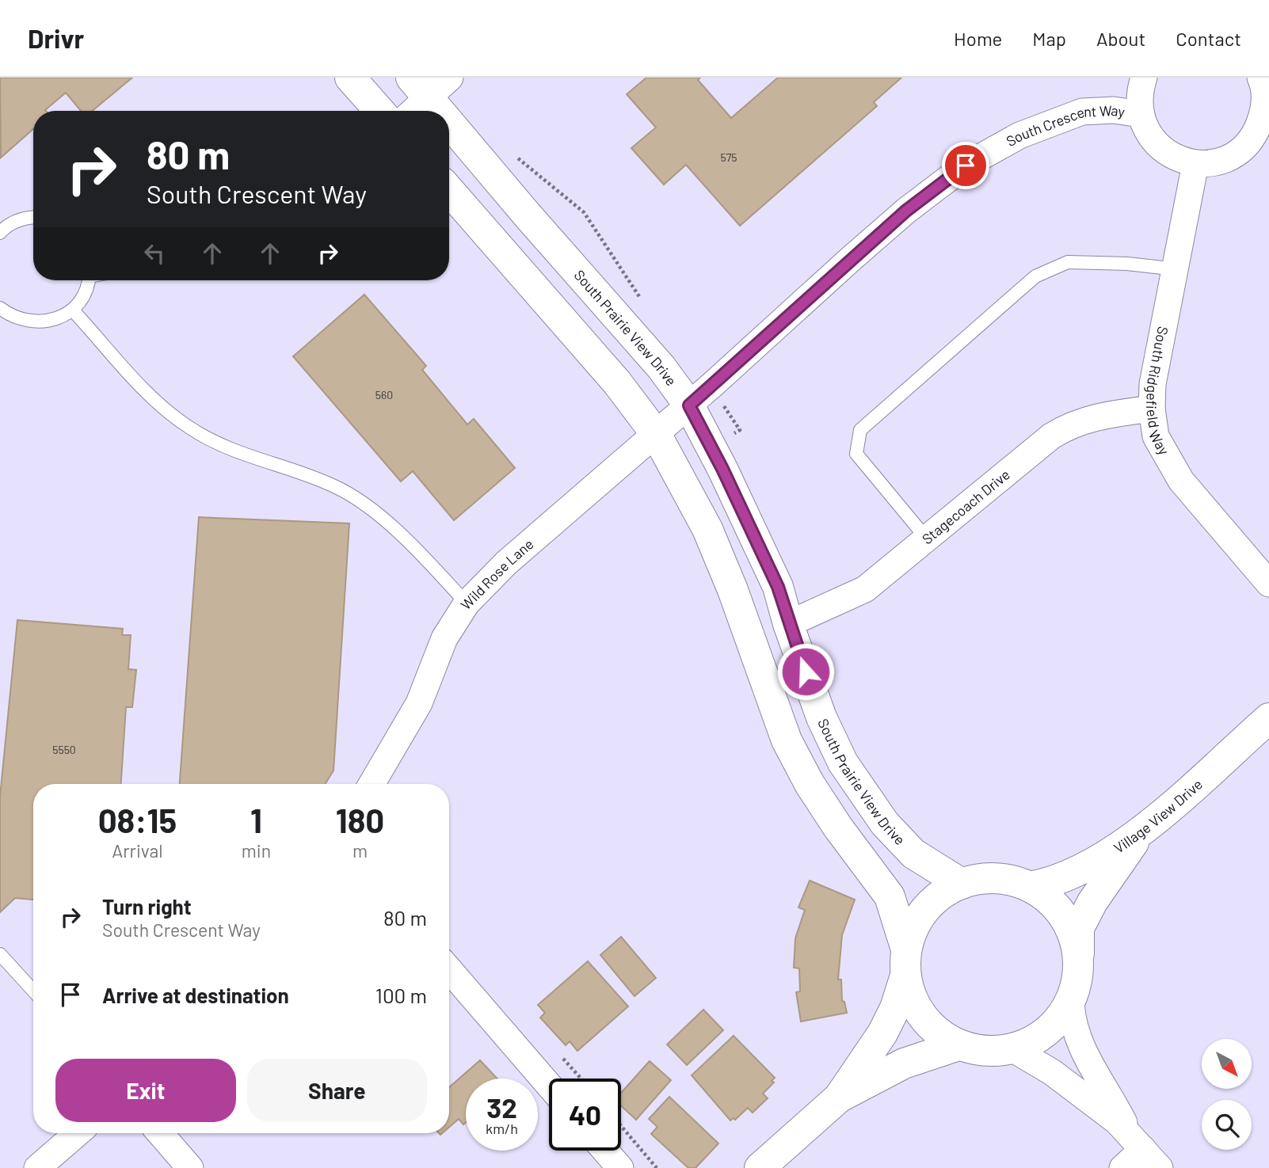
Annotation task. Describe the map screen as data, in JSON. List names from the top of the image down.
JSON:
{
  "streets": {
    "street": [
      "South Crescent Way",
      "South Prairie View Drive",
      "South Ridgefield Way",
      "Stagecoach Drive",
      "Wild Rose Lane",
      "Village View Drive"
    ]
  },
  "crossings": [
    ["South Crescent Way", "South Prairie View Drive"],
    ["South Crescent Way", "Wild Rose Lane"],
    ["South Prairie View Drive", "Stagecoach Drive"],
    ["South Prairie View Drive", "Wild Rose Lane"],
    ["South Prairie View Drive", "Village View Drive"],
    ["South Ridgefield Way", "Stagecoach Drive"]
  ],
  "house_numbers": ["575", "560", "5550"],
  "north": "bottom right",
  "page": {
    "header": "Drivr",
    "nav": [
      "Home",
      "Map",
      "About",
      "Contact"
    ],
    "turn": ["80 m", "South Crescent Way"],
    "eta": [
      "08:15",
      "Arrival",
      "1",
      "min",
      "180",
      "m"
    ],
    "list": [
      {
        "name": "Turn right",
        "note": "South Crescent Way",
        "value": "80 m"
      },
      {
        "name": "Arrive at destination",
        "value": "100 m"
      }
    ],
    "buttons": ["Exit", "Share"],
    "speed": "32 km/h",
    "limit": "40"
  }
}
